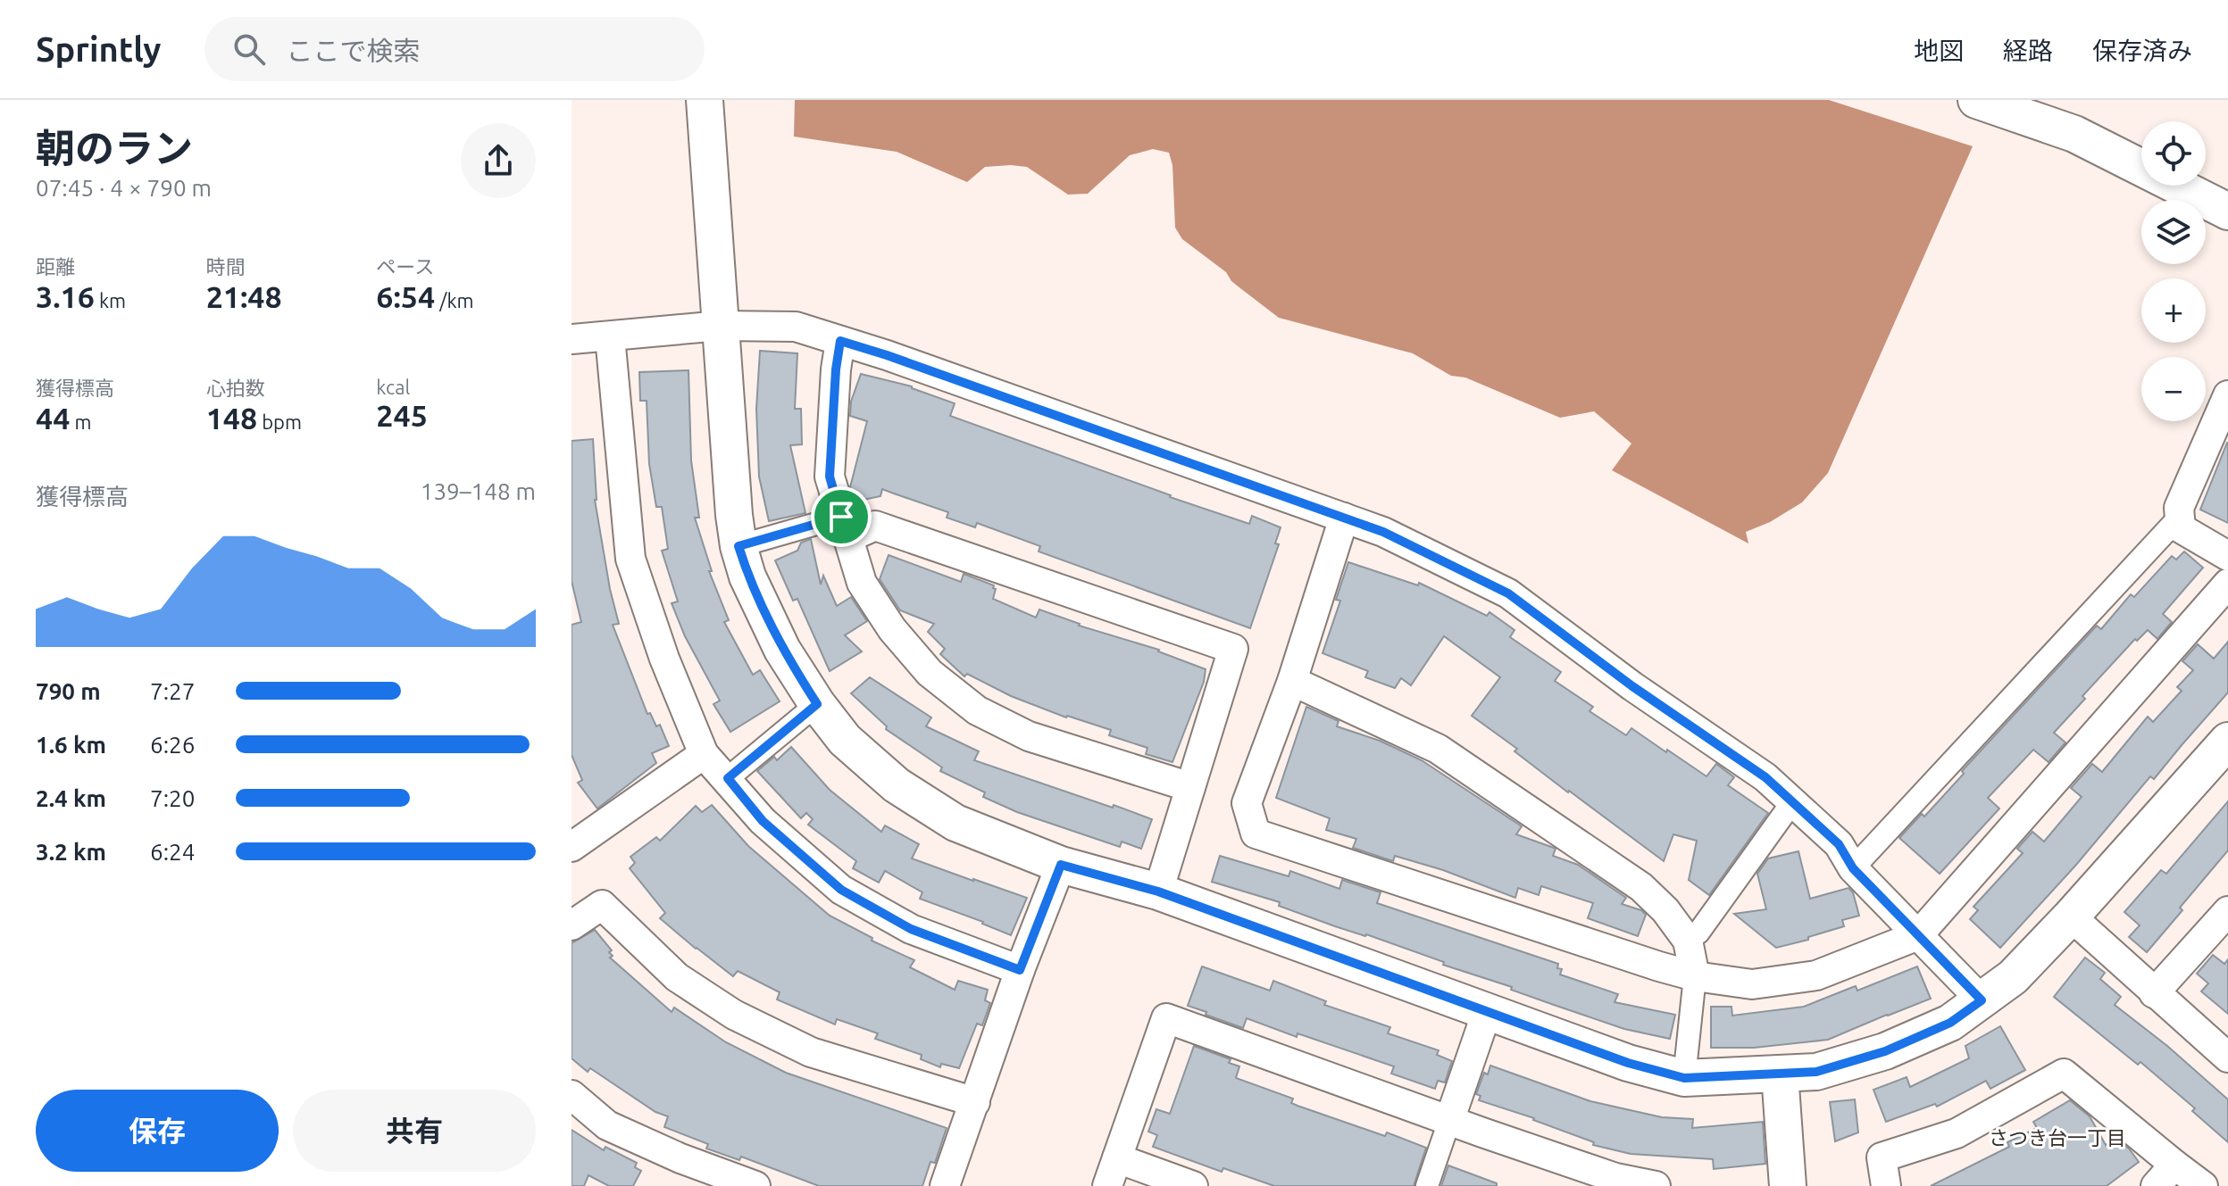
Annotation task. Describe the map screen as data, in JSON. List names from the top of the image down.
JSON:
{
  "districts": ["さつき台一丁目"],
  "page": {
    "header": "Sprintly",
    "search": "ここで検索",
    "nav": ["地図", "経路", "保存済み"],
    "heading": ["朝のラン", "07:45 · 4 × 790 m"],
    "map_buttons": ["+", "−"],
    "stats": [
      ["距離", "3.16 km"],
      ["時間", "21:48"],
      ["ペース", "6:54 /km"],
      ["獲得標高", "44 m"],
      ["心拍数", "148 bpm"],
      ["kcal", "245"]
    ],
    "chart": ["獲得標高", "139–148 m"],
    "list": [
      {
        "name": "790 m",
        "note": "7:27"
      },
      {
        "name": "1.6 km",
        "note": "6:26"
      },
      {
        "name": "2.4 km",
        "note": "7:20"
      },
      {
        "name": "3.2 km",
        "note": "6:24"
      }
    ],
    "buttons": ["保存", "共有"]
  }
}
